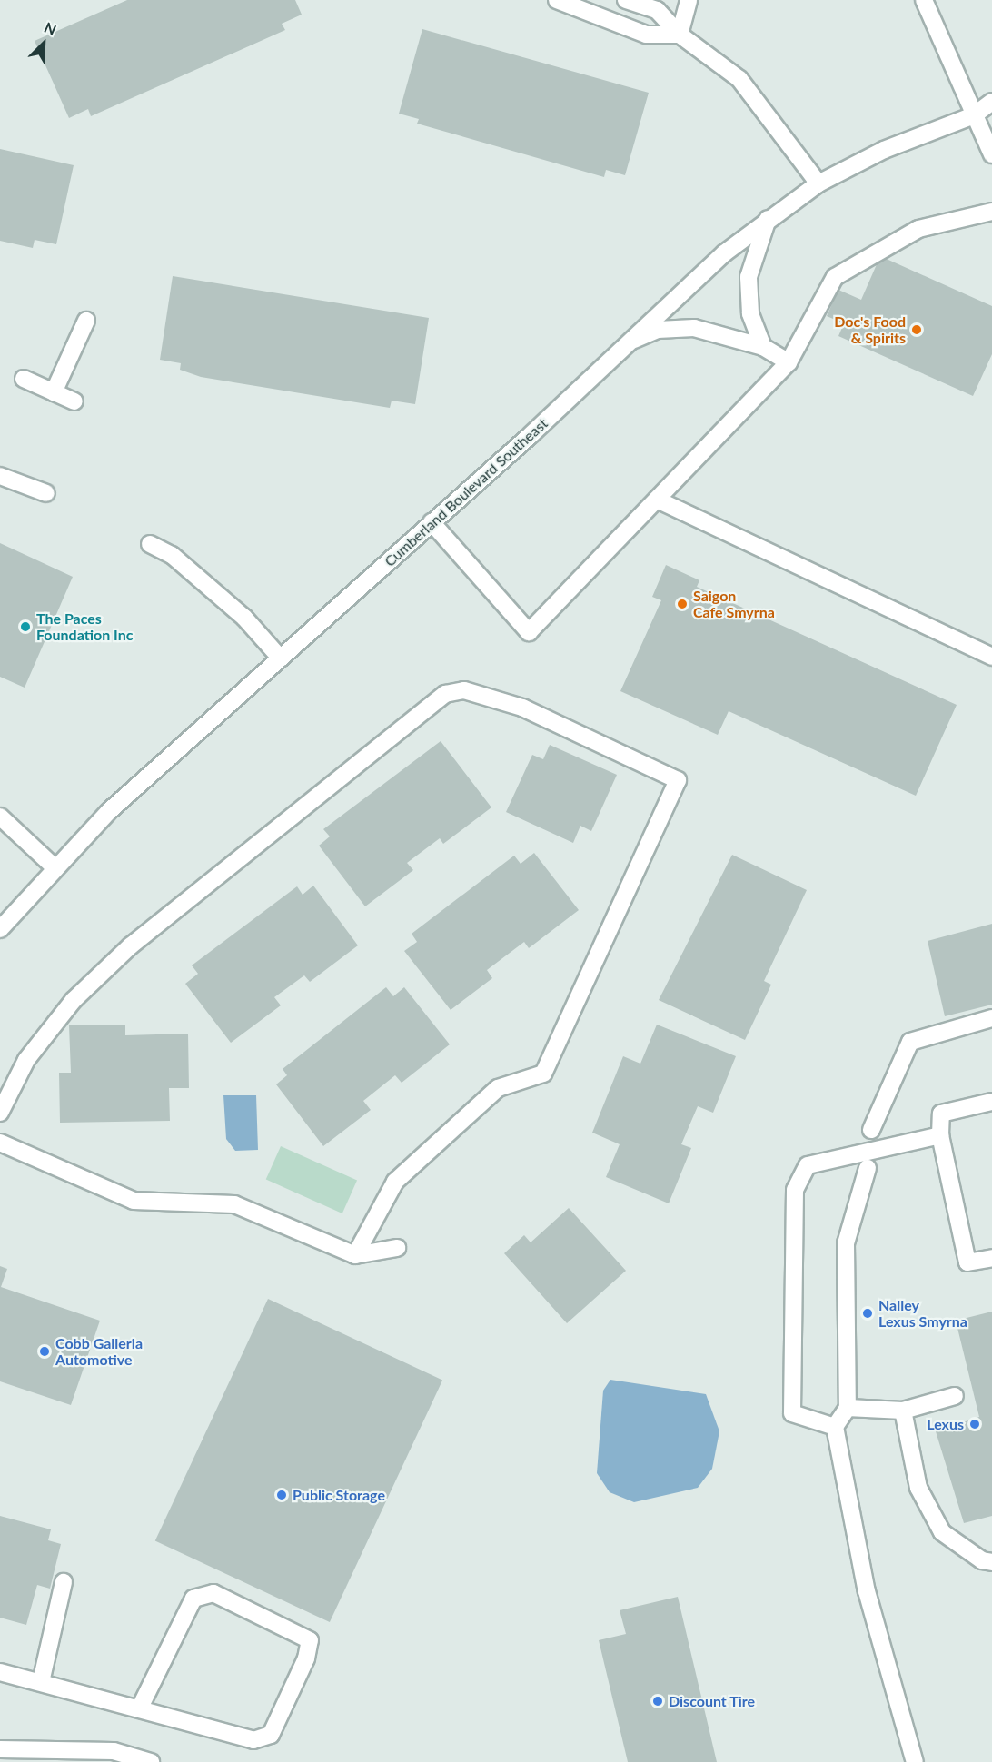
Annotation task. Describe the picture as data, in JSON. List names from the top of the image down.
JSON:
{
  "streets": {
    "main road": ["Cumberland Boulevard Southeast"]
  },
  "places": [
    "Doc's Food & Spirits",
    "Saigon Cafe Smyrna",
    "The Paces Foundation Inc",
    "Nalley Lexus Smyrna",
    "Cobb Galleria Automotive",
    "Lexus",
    "Public Storage",
    "Discount Tire"
  ],
  "north": "top right"
}
